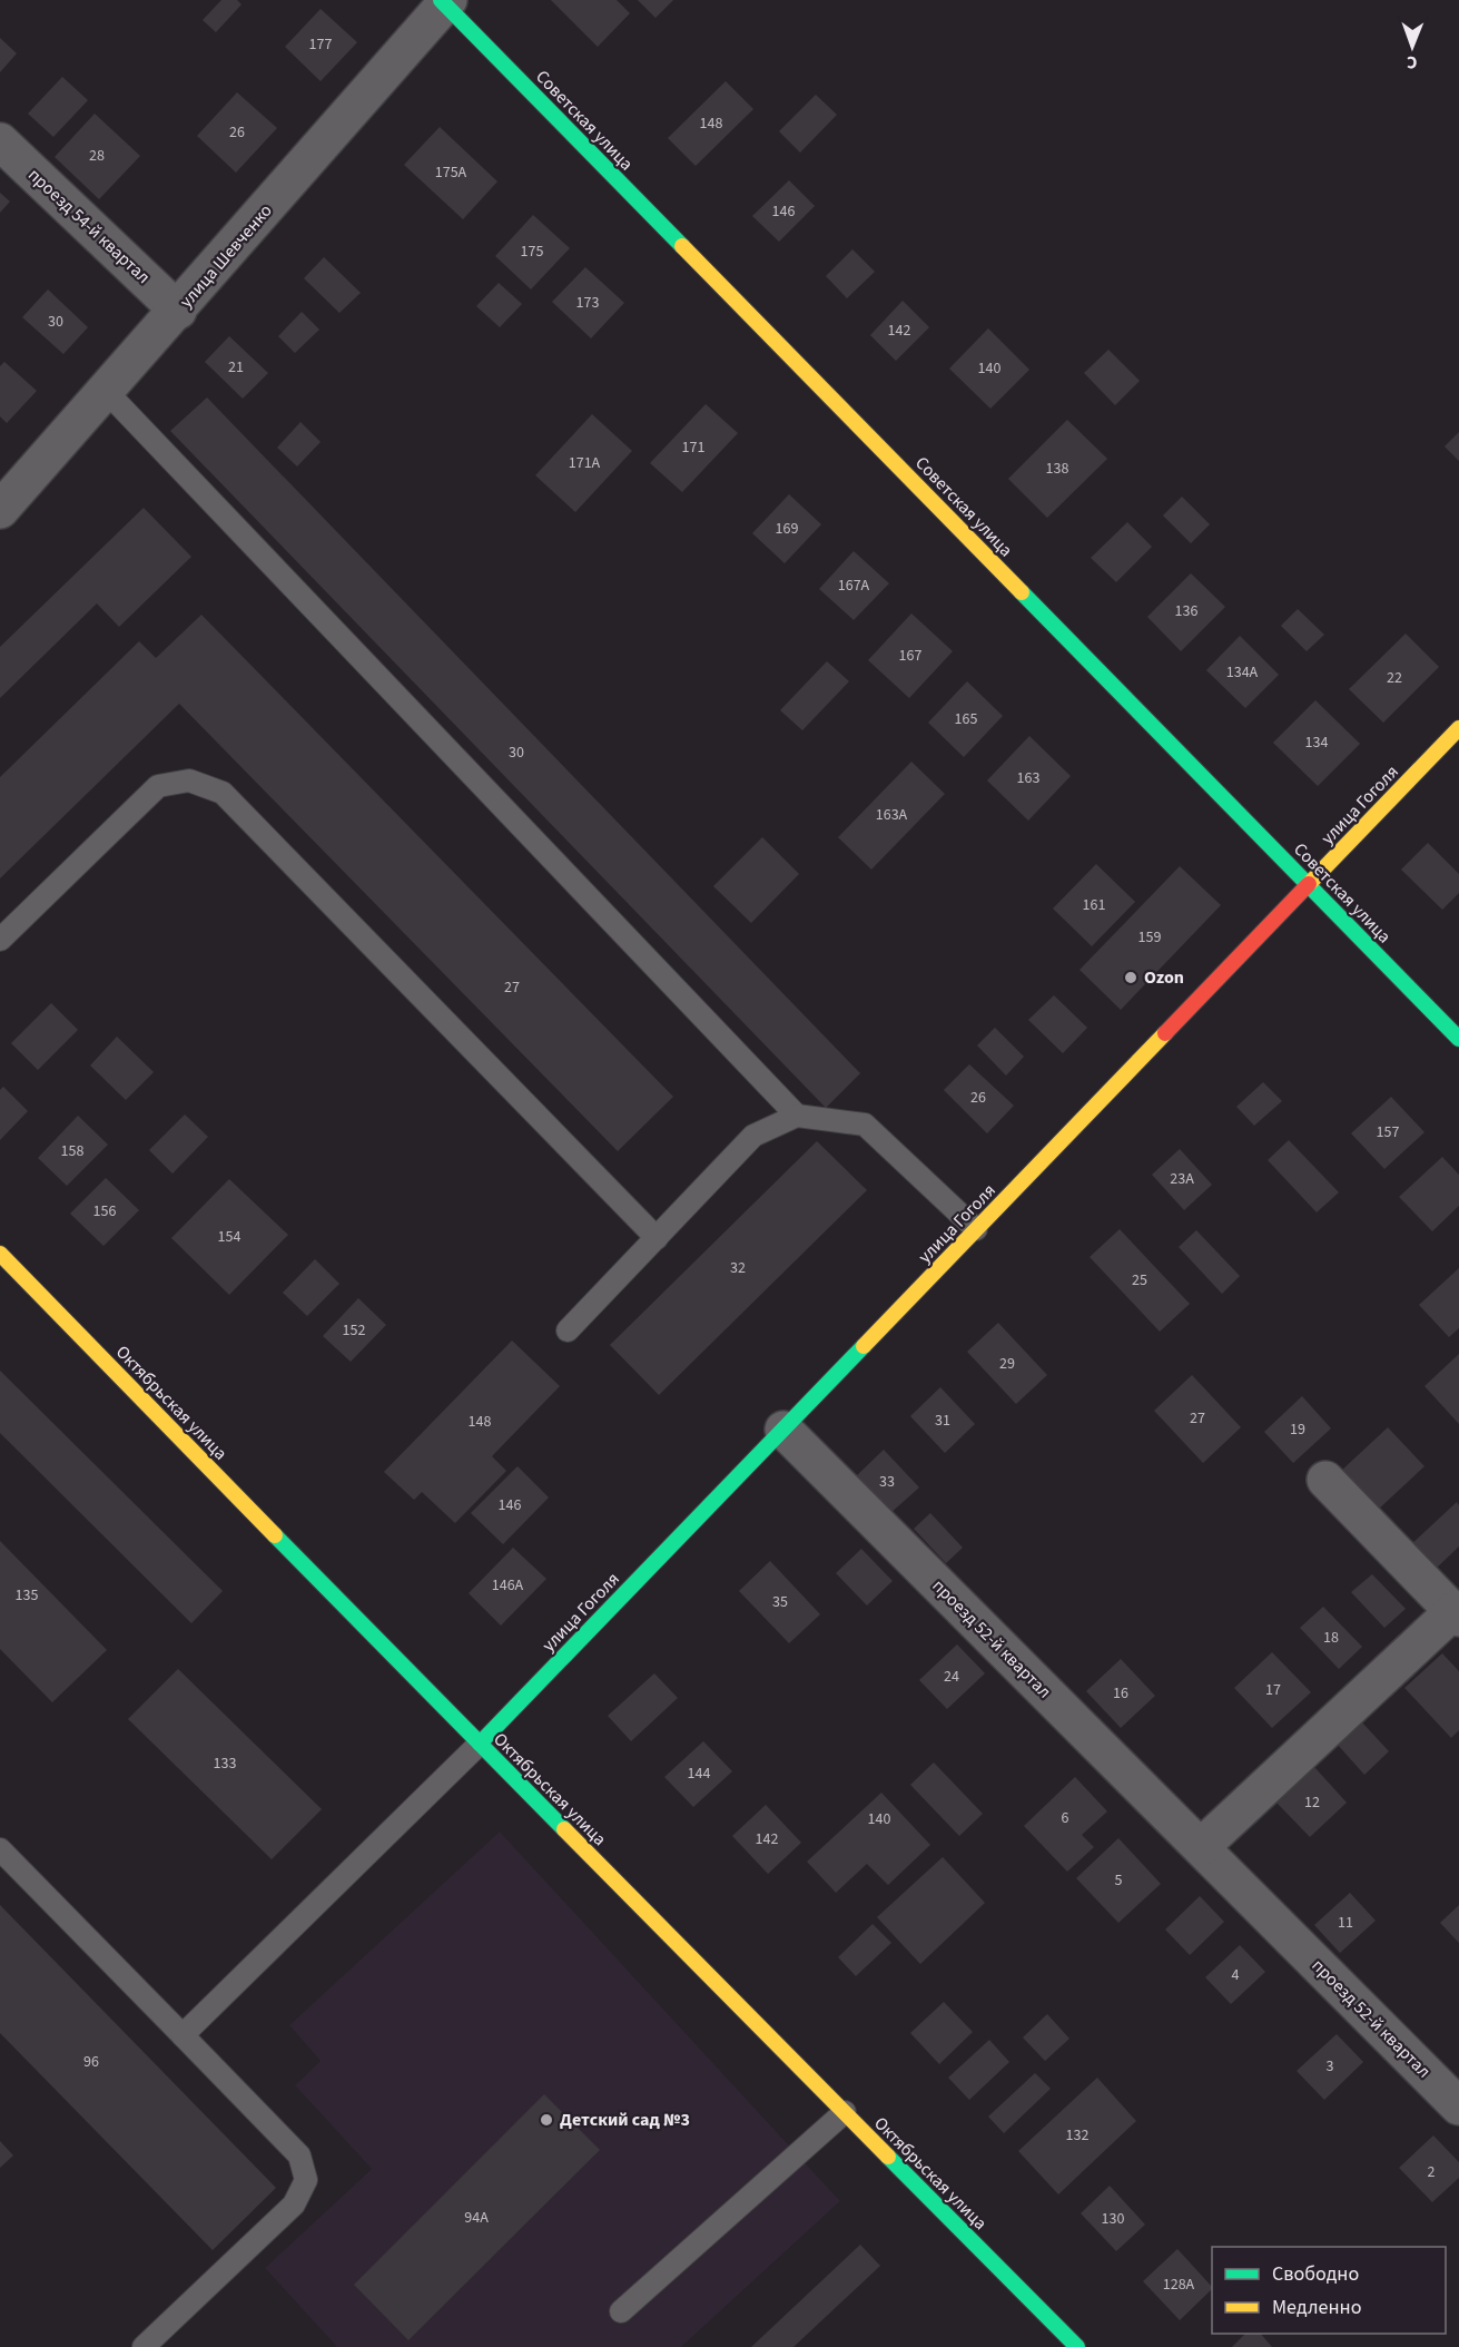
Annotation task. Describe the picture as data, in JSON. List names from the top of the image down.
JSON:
{
  "streets": {
    "street": [
      "Советская улица",
      "проезд 54-й квартал",
      "улица Шевченко",
      "улица Гоголя",
      "Октябрьская улица",
      "проезд 52-й квартал"
    ]
  },
  "crossings": [
    ["Советская улица", "улица Шевченко"],
    ["Советская улица", "улица Гоголя"],
    ["проезд 54-й квартал", "улица Шевченко"],
    ["улица Гоголя", "Октябрьская улица"],
    ["улица Гоголя", "проезд 52-й квартал"]
  ],
  "places": ["Ozon", "Детский сад №3"],
  "house_numbers": [
    "177",
    "148",
    "26",
    "28",
    "175А",
    "146",
    "175",
    "173",
    "30",
    "142",
    "21",
    "140",
    "171",
    "171А",
    "138",
    "169",
    "167А",
    "136",
    "167",
    "134А",
    "22",
    "165",
    "134",
    "30",
    "163",
    "163А",
    "161",
    "159",
    "27",
    "26",
    "157",
    "158",
    "23А",
    "156",
    "154",
    "32",
    "25",
    "152",
    "29",
    "27",
    "31",
    "148",
    "19",
    "33",
    "146",
    "146А",
    "135",
    "35",
    "18",
    "24",
    "17",
    "16",
    "133",
    "144",
    "12",
    "6",
    "140",
    "142",
    "5",
    "11",
    "4",
    "96",
    "3",
    "132",
    "2",
    "94А",
    "130",
    "128А"
  ],
  "legend": ["Свободно", "Медленно"],
  "north": "bottom"
}
